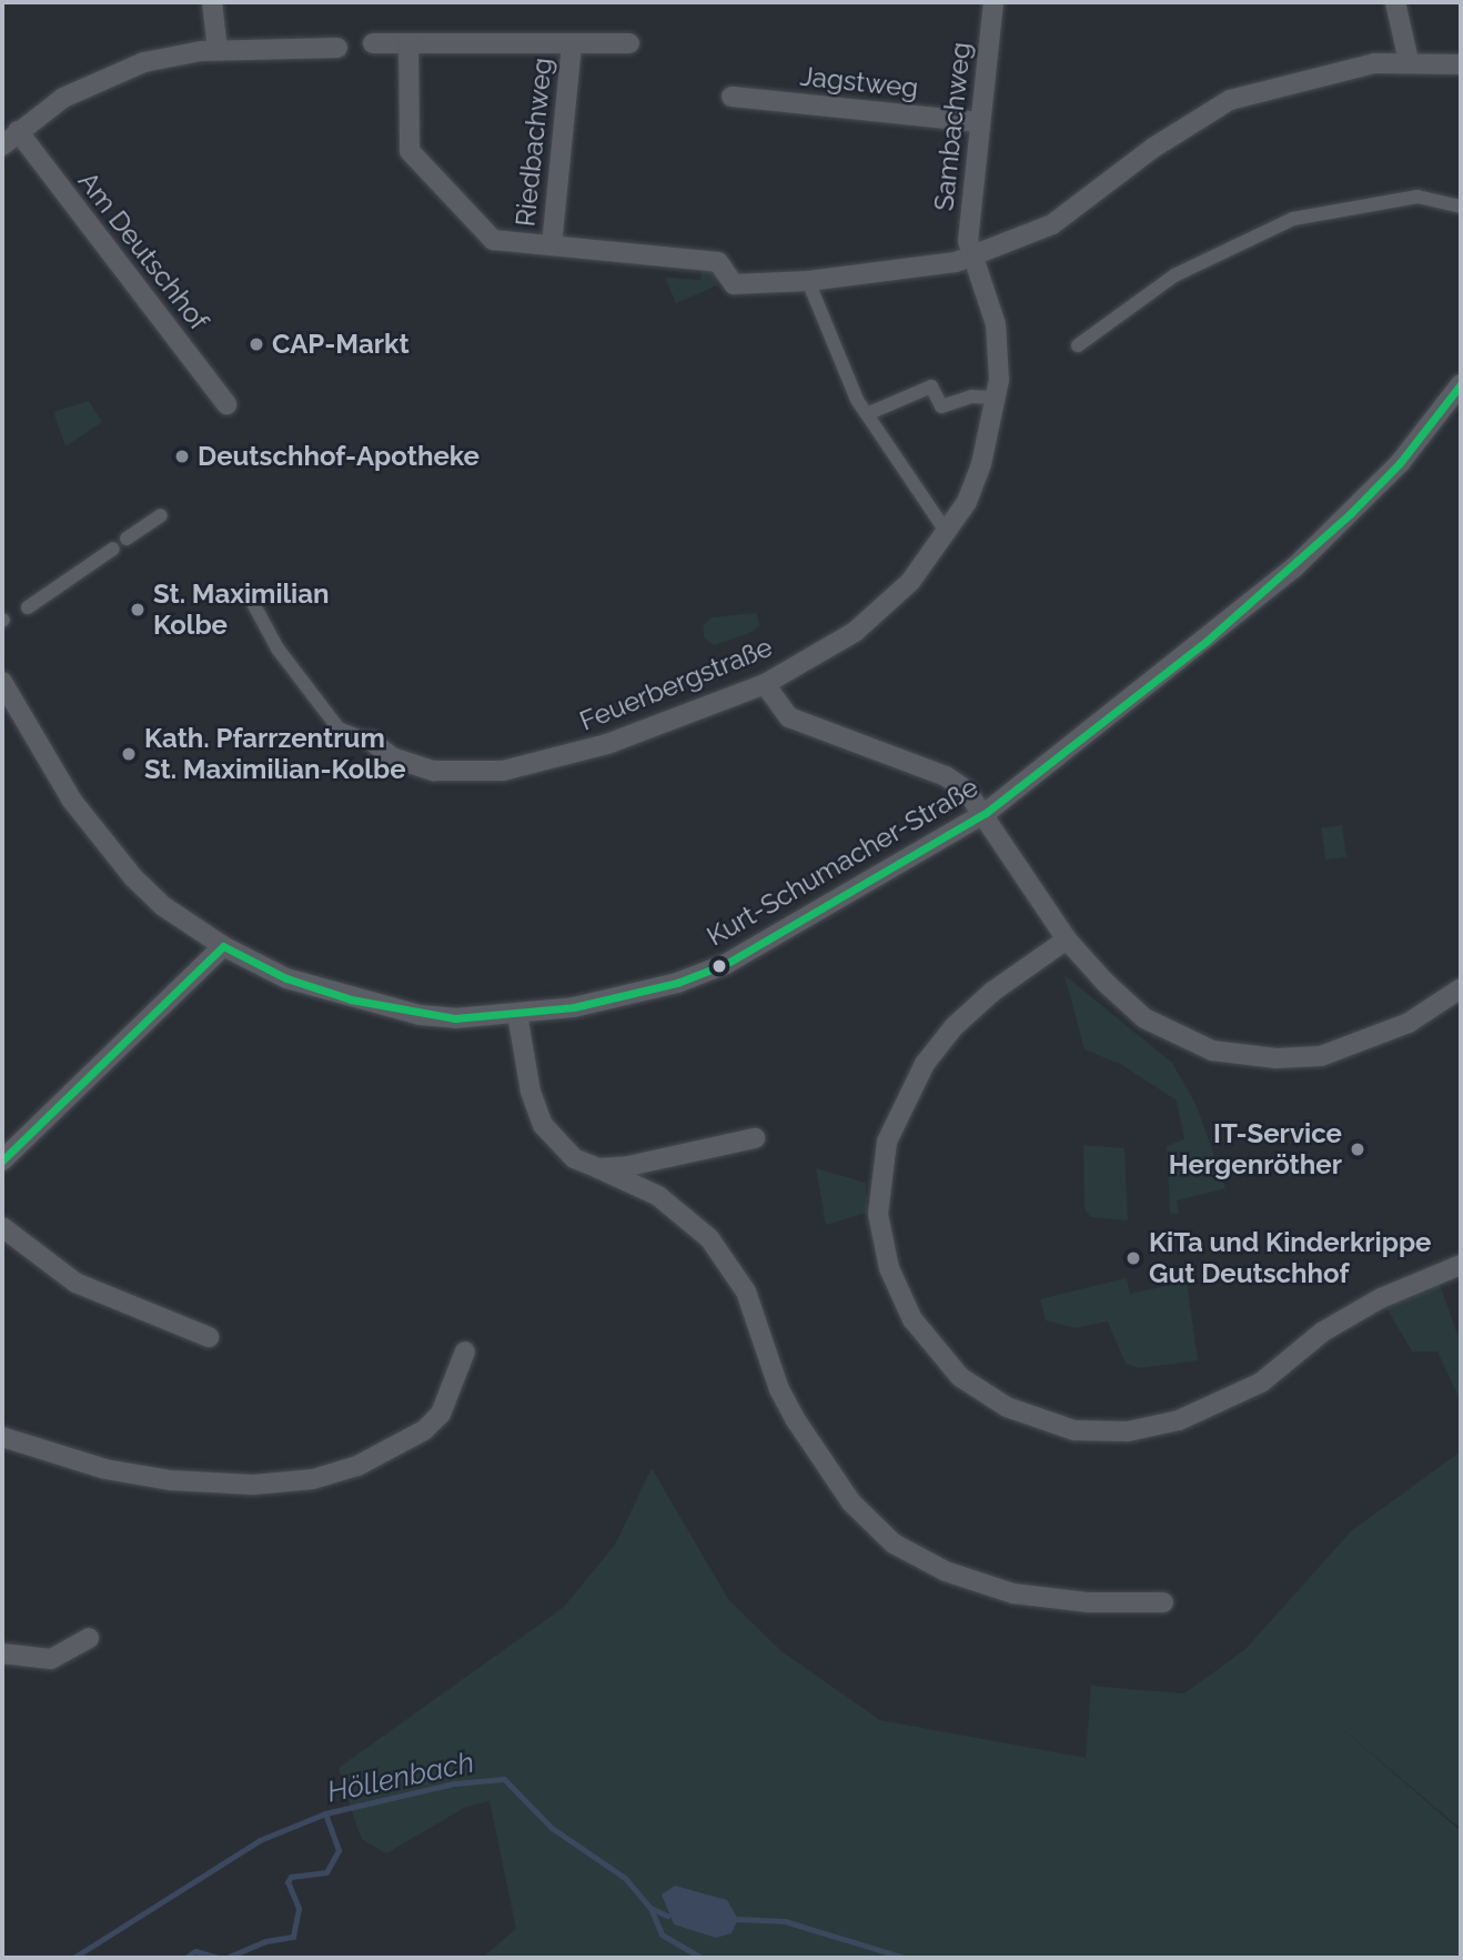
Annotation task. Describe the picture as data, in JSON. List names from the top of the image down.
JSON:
{
  "streets": {
    "street": [
      "Jagstweg",
      "Sambachweg",
      "Riedbachweg",
      "Am Deutschhof",
      "Feuerbergstraße",
      "Kurt-Schumacher-Straße"
    ]
  },
  "crossings": [
    ["Jagstweg", "Sambachweg"],
    ["Sambachweg", "Feuerbergstraße"]
  ],
  "water": ["Höllenbach"],
  "places": [
    "CAP-Markt",
    "Deutschhof-Apotheke",
    "St. Maximilian Kolbe",
    "Kath. Pfarrzentrum St. Maximilian-Kolbe",
    "IT-Service Hergenröther",
    "KiTa und Kinderkrippe Gut Deutschhof"
  ]
}
